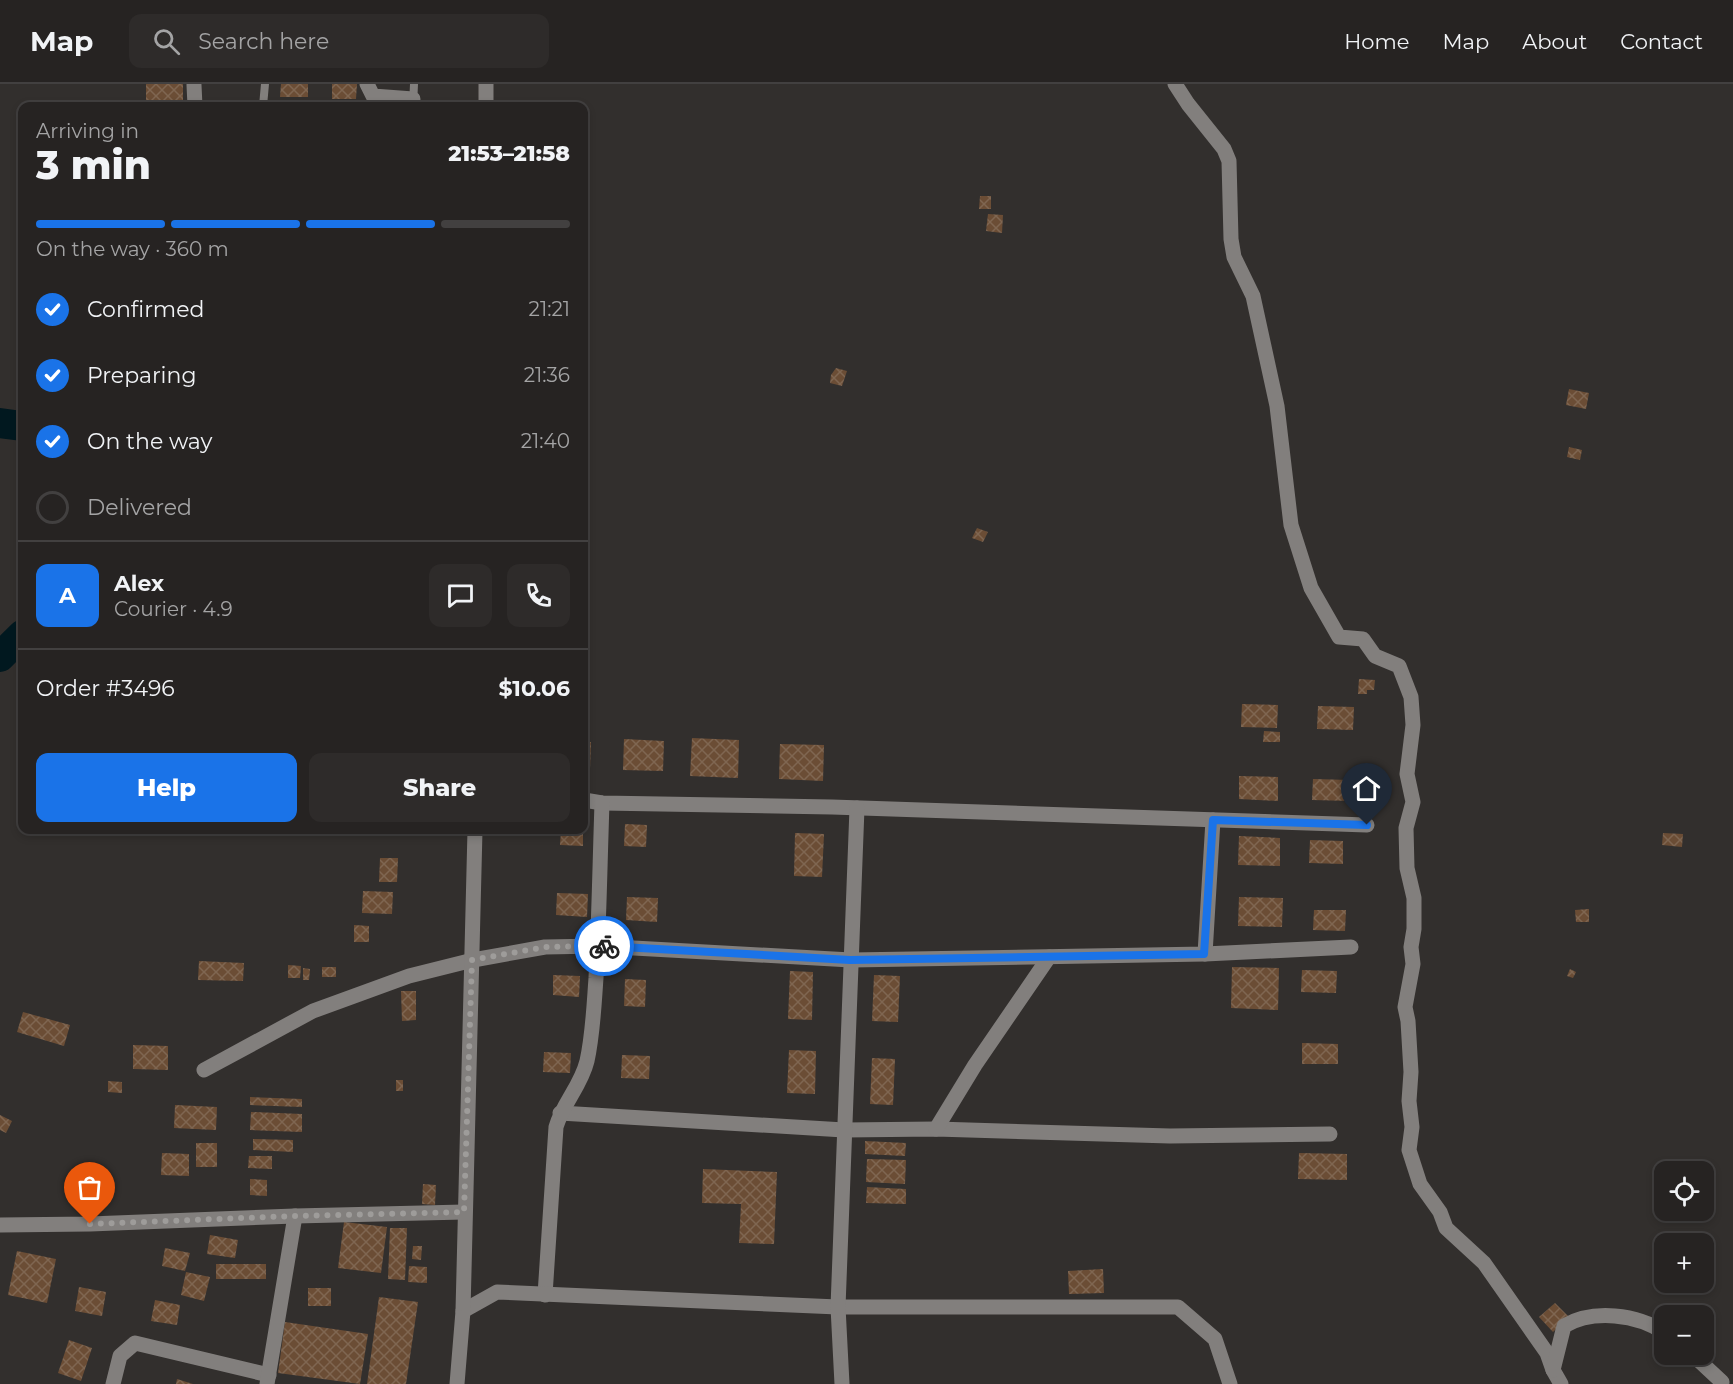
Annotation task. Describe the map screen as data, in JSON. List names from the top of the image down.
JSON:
{
  "page": {
    "header": "Map",
    "search": "Search here",
    "nav": [
      "Home",
      "Map",
      "About",
      "Contact"
    ],
    "heading": ["3 min", "Arriving in", "21:53–21:58"],
    "panel": [
      "Alex",
      "Courier · 4.9",
      "Order #3496",
      "$10.06"
    ],
    "bar": "On the way · 360 m",
    "list": [
      ["Confirmed", "21:21"],
      ["Preparing", "21:36"],
      ["On the way", "21:40"],
      "Delivered"
    ],
    "round": "A",
    "buttons": ["Help", "Share"],
    "map_buttons": ["+", "−"]
  }
}
